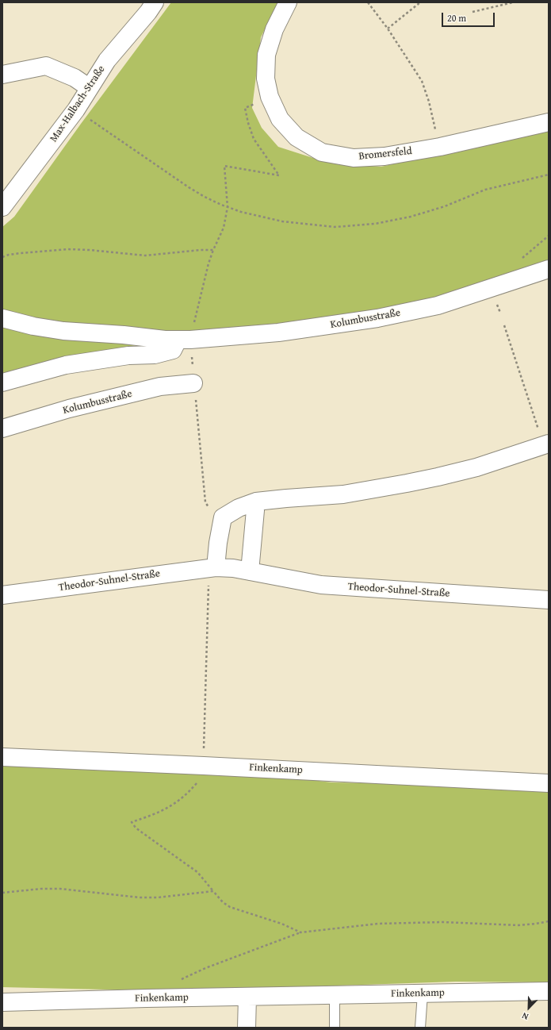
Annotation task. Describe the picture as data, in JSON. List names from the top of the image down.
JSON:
{
  "streets": {
    "street": [
      "Max-Halbach-Straße",
      "Bromersfeld",
      "Kolumbusstraße",
      "Theodor-Suhnel-Straße",
      "Finkenkamp"
    ]
  },
  "scale_bar": "20 m",
  "north": "bottom left"
}
